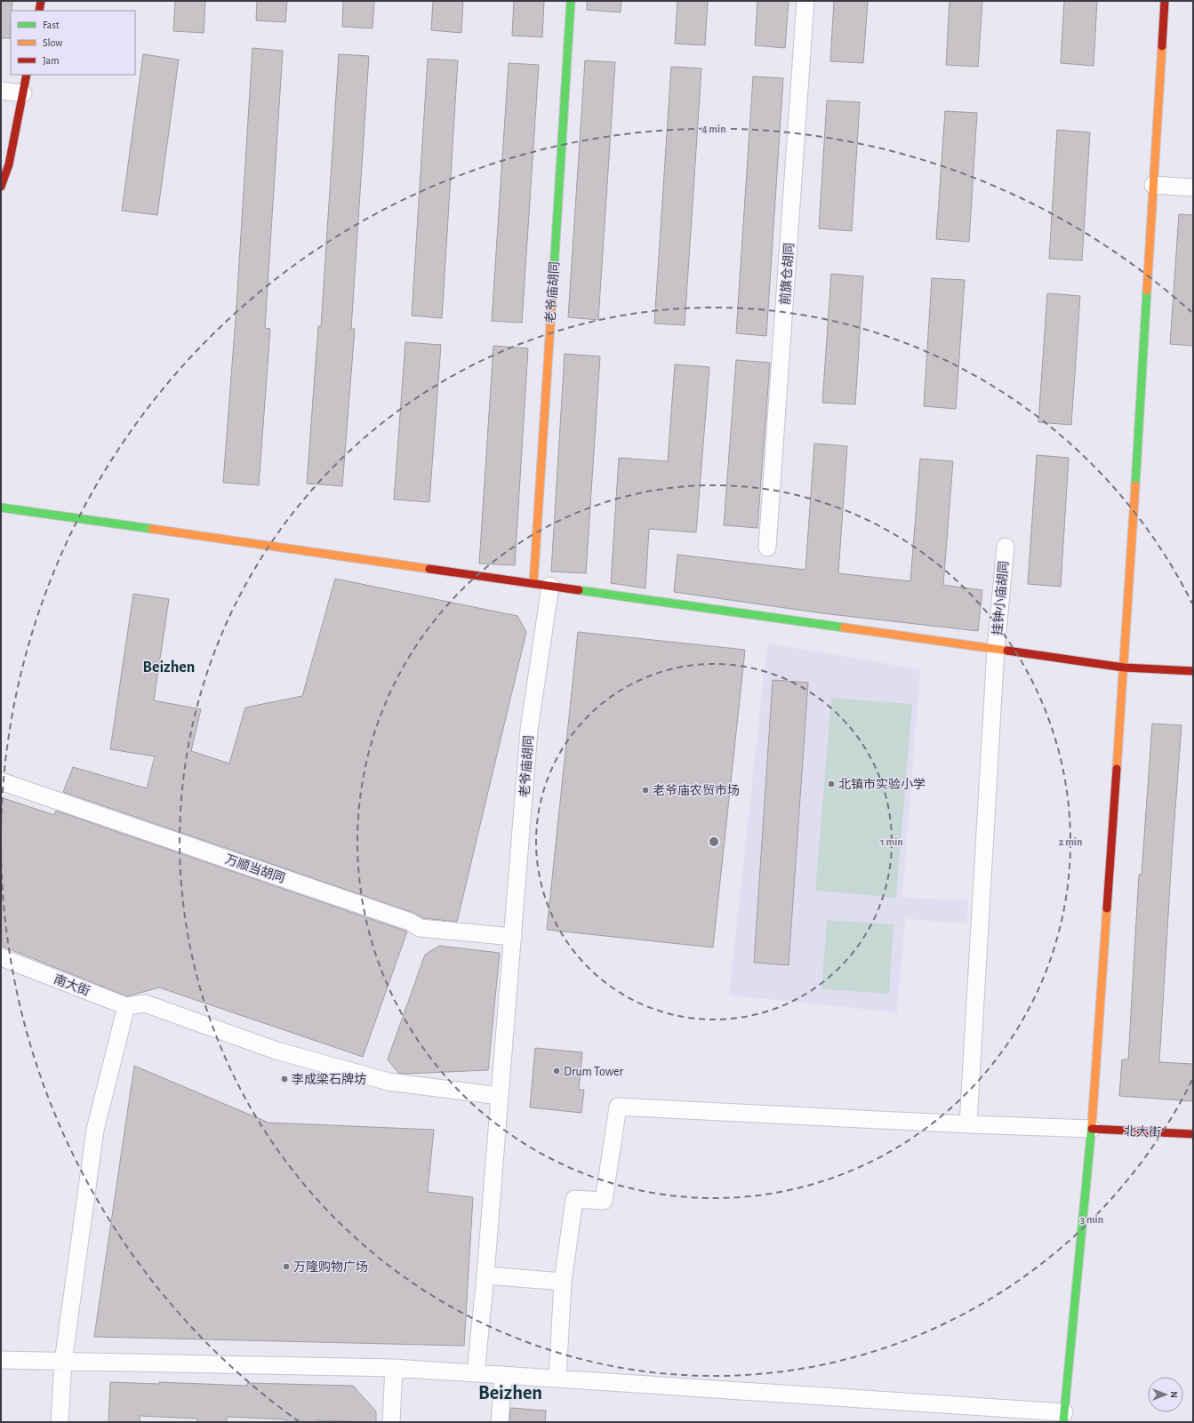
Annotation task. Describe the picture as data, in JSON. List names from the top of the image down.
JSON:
{
  "streets": {
    "street": [
      "前旗仓胡同",
      "老爷庙胡同",
      "挂钟小庙胡同",
      "万顺当胡同",
      "南大街",
      "北大街"
    ]
  },
  "crossings": [
    ["老爷庙胡同", "万顺当胡同"],
    ["老爷庙胡同", "南大街"]
  ],
  "districts": ["Beizhen", "Beizhen"],
  "places": [
    "北镇市实验小学",
    "老爷庙农贸市场",
    "Drum Tower",
    "李成梁石牌坊",
    "万隆购物广场"
  ],
  "legend": ["Fast", "Slow", "Jam"],
  "north": "right",
  "rings": [
    "4 min",
    "1 min",
    "2 min",
    "3 min"
  ]
}
